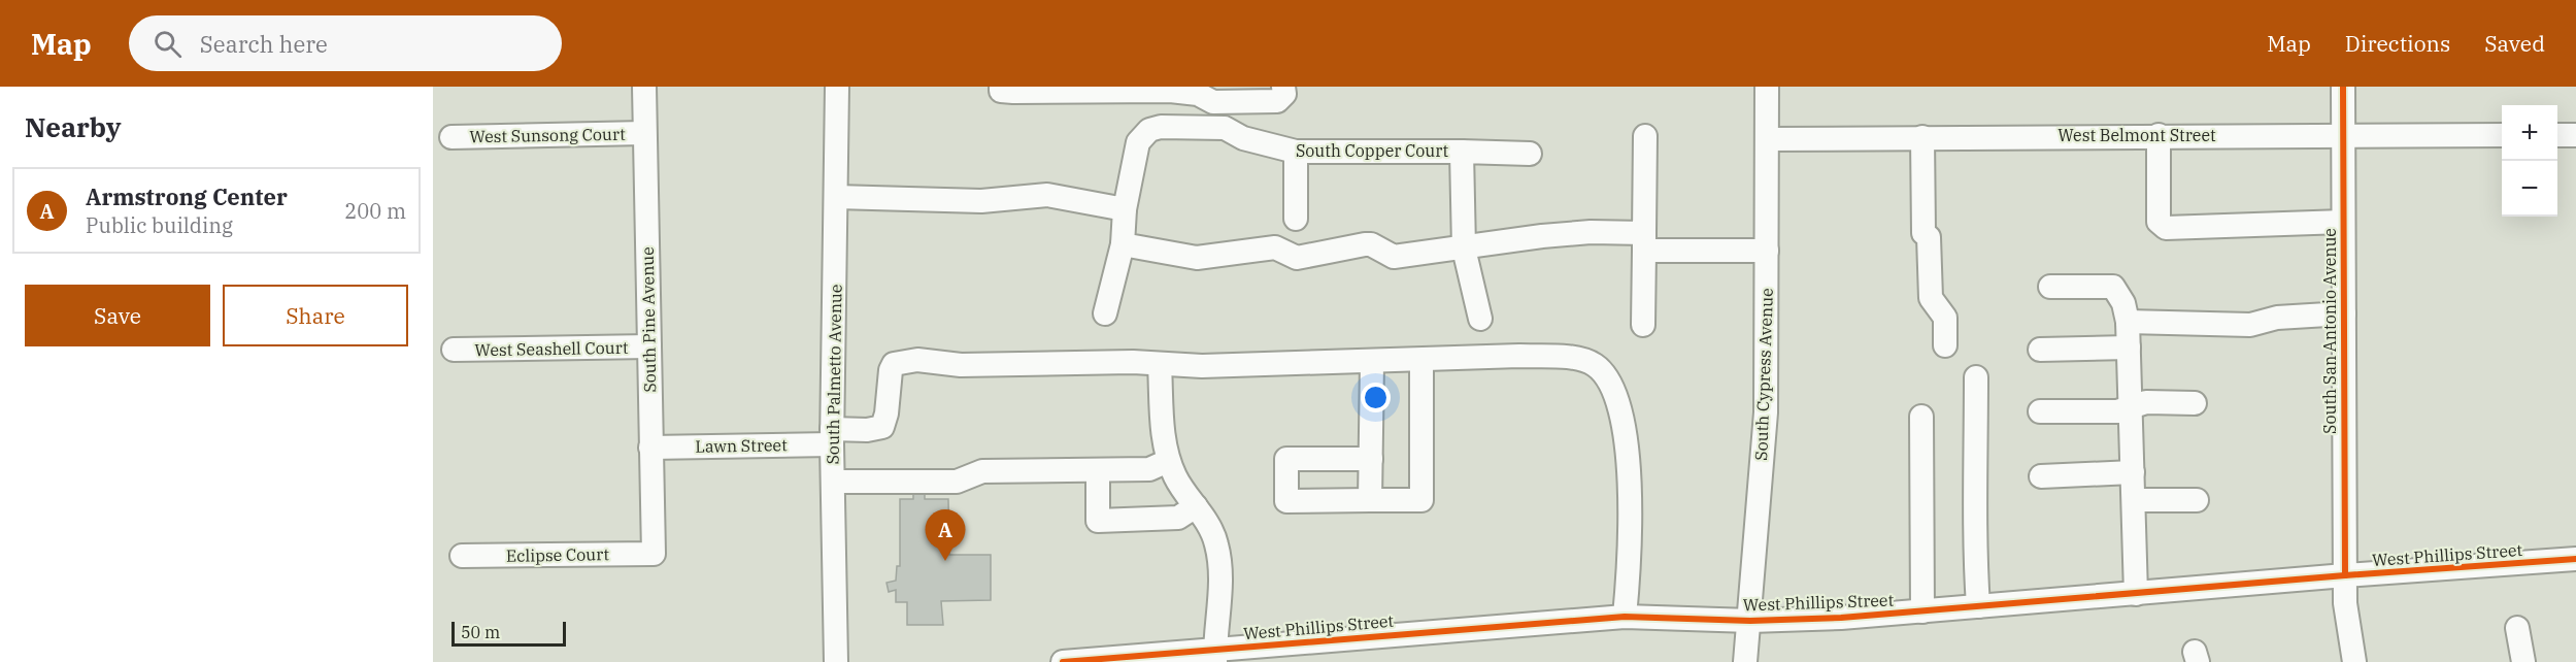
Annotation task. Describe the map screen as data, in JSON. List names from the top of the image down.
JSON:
{
  "streets": {
    "street": [
      "West Sunsong Court",
      "West Belmont Street",
      "South Copper Court",
      "South Pine Avenue",
      "South San Antonio Avenue",
      "West Seashell Court",
      "South Palmetto Avenue",
      "South Cypress Avenue",
      "Lawn Street",
      "Eclipse Court",
      "West Phillips Street"
    ]
  },
  "crossings": [
    ["West Sunsong Court", "South Pine Avenue"],
    ["West Belmont Street", "South San Antonio Avenue"],
    ["West Belmont Street", "South Cypress Avenue"],
    ["South Pine Avenue", "West Seashell Court"],
    ["South Pine Avenue", "Lawn Street"],
    ["South Pine Avenue", "Eclipse Court"],
    ["South San Antonio Avenue", "West Phillips Street"],
    ["South Palmetto Avenue", "Lawn Street"],
    ["South Cypress Avenue", "West Phillips Street"]
  ],
  "scale_bar": "50 m",
  "page": {
    "header": "Map",
    "search": "Search here",
    "nav": ["Map", "Directions", "Saved"],
    "heading": "Nearby",
    "map_buttons": ["+", "−"],
    "list": [
      {
        "mark": "A",
        "name": "Armstrong Center",
        "note": "Public building",
        "value": "200 m"
      }
    ],
    "buttons": ["Save", "Share"],
    "pins": "A",
    "scale": "50 m"
  }
}
